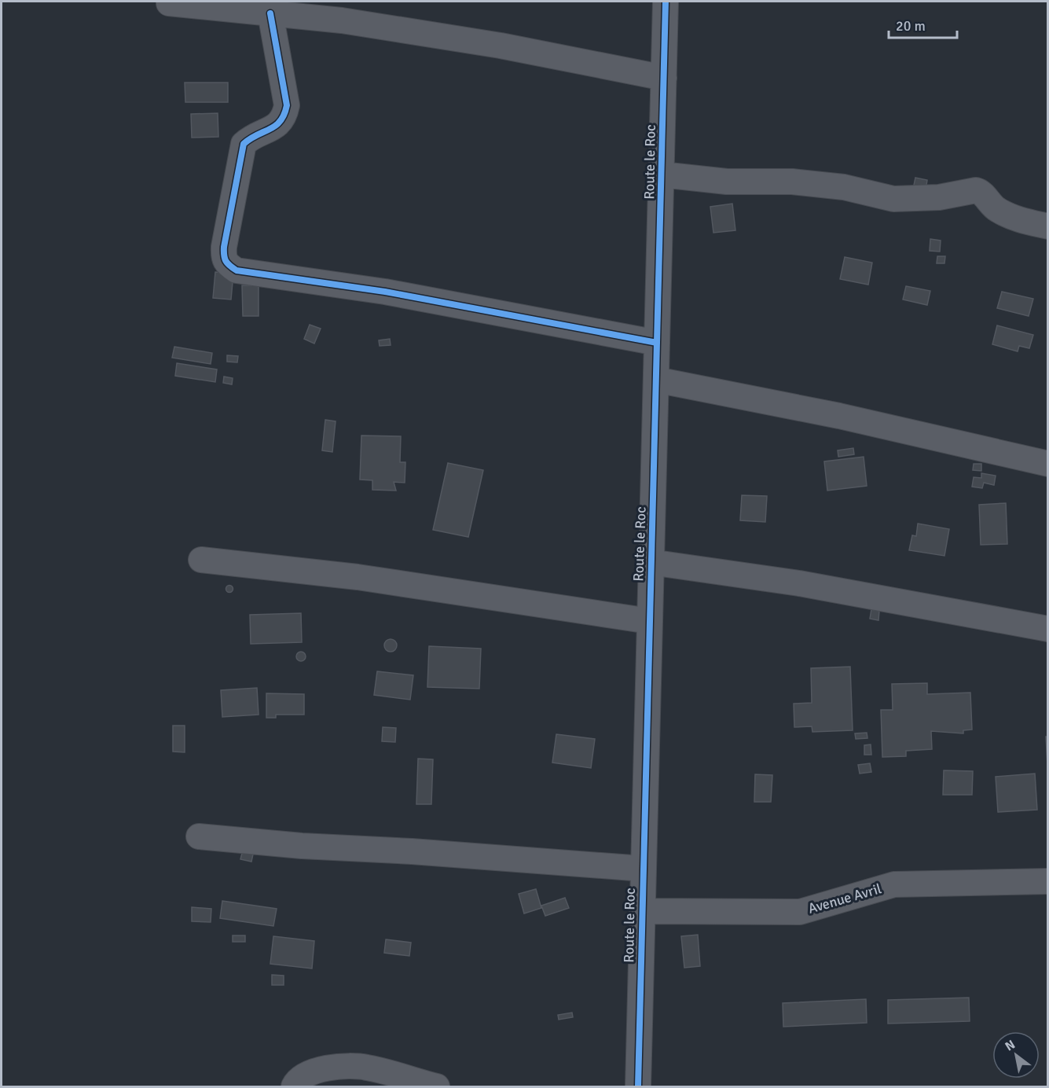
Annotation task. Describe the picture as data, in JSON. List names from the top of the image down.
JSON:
{
  "streets": {
    "street": ["Route le Roc", "Avenue Avril"]
  },
  "crossings": [
    ["Route le Roc", "Avenue Avril"]
  ],
  "scale_bar": "20 m",
  "north": "top left"
}
